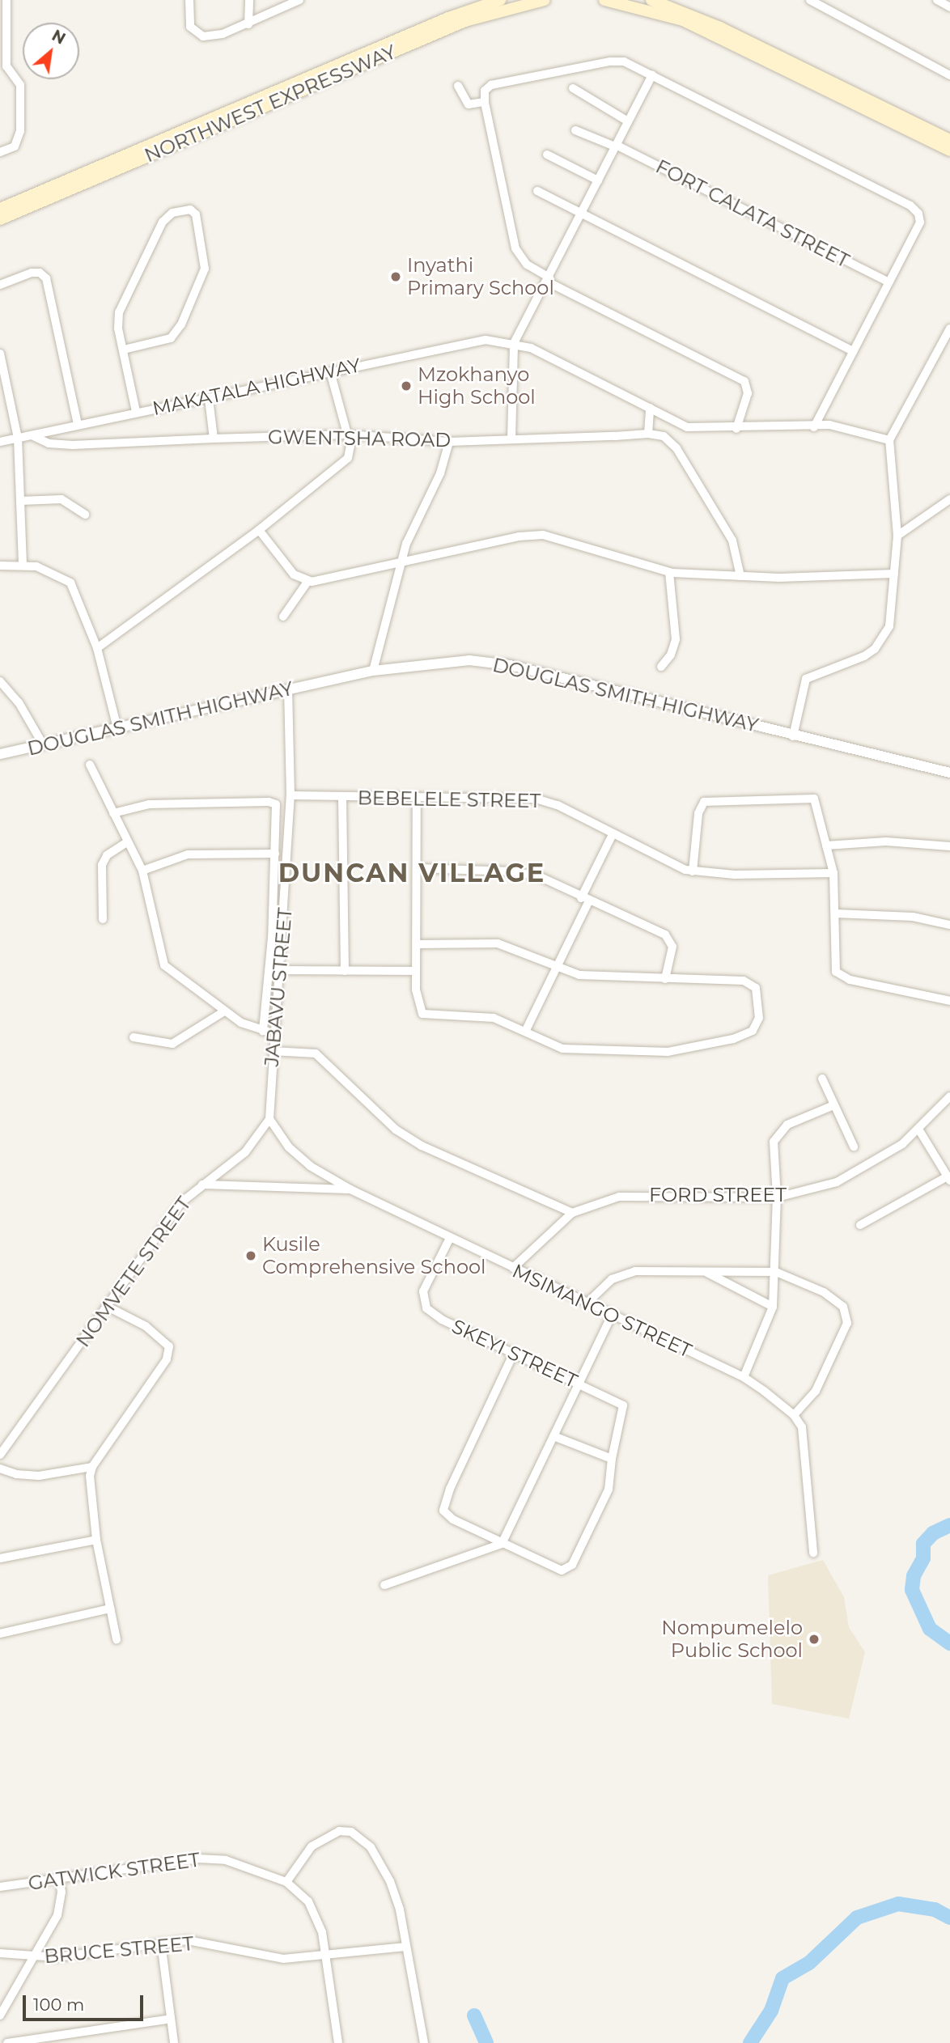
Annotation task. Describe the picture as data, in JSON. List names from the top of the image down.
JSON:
{
  "streets": {
    "main road": ["NORTHWEST EXPRESSWAY"],
    "street": [
      "FORT CALATA STREET",
      "MAKATALA HIGHWAY",
      "GWENTSHA ROAD",
      "DOUGLAS SMITH HIGHWAY",
      "BEBELELE STREET",
      "JABAVU STREET",
      "FORD STREET",
      "NOMVETE STREET",
      "MSIMANGO STREET",
      "SKEYI STREET",
      "GATWICK STREET",
      "BRUCE STREET"
    ]
  },
  "crossings": [
    ["MAKATALA HIGHWAY", "GWENTSHA ROAD"],
    ["DOUGLAS SMITH HIGHWAY", "JABAVU STREET"],
    ["BEBELELE STREET", "JABAVU STREET"],
    ["JABAVU STREET", "MSIMANGO STREET"],
    ["FORD STREET", "MSIMANGO STREET"],
    ["NOMVETE STREET", "MSIMANGO STREET"],
    ["MSIMANGO STREET", "SKEYI STREET"],
    ["GATWICK STREET", "BRUCE STREET"]
  ],
  "districts": ["DUNCAN VILLAGE"],
  "places": [
    "Inyathi Primary School",
    "Mzokhanyo High School",
    "Kusile Comprehensive School",
    "Nompumelelo Public School"
  ],
  "scale_bar": "100 m",
  "north": "top right"
}
